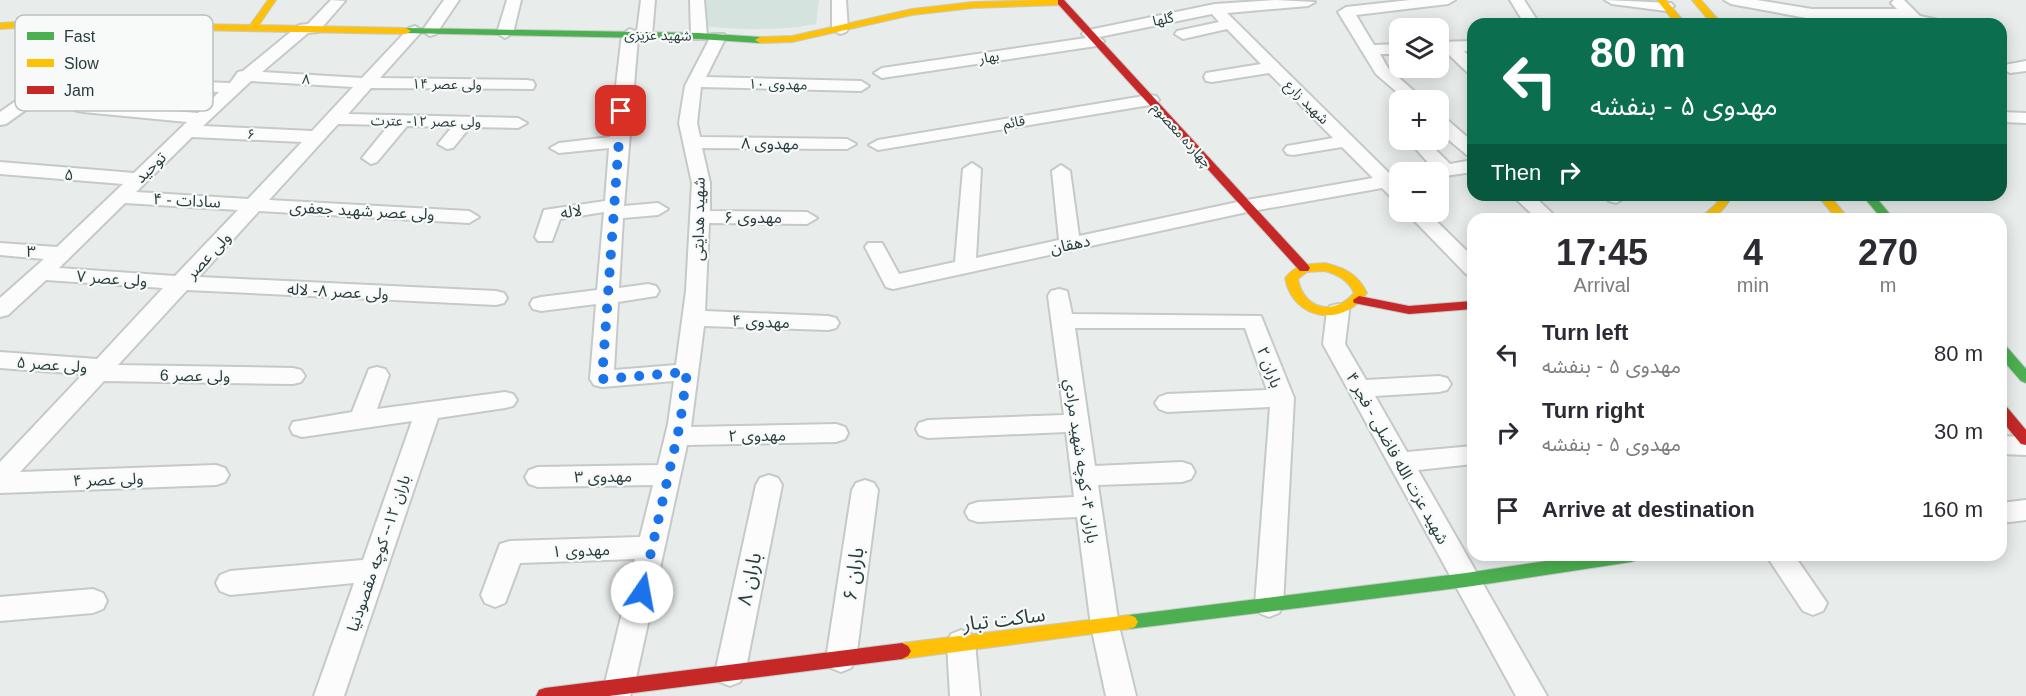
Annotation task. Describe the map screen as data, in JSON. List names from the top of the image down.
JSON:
{
  "streets": {
    "street": [
      "گلها",
      "شهید عزیزی",
      "بهار",
      "۸",
      "ولی عصر ۱۴",
      "مهدوی ۱۰",
      "شهید زارع",
      "ولی عصر ۱۲- عترت",
      "قائم",
      "۶",
      "چهارده معصوم",
      "مهدوی ۸",
      "توحید",
      "۵",
      "۴ - سادات",
      "ولی عصر شهید جعفری",
      "لاله",
      "مهدوی ۶",
      "شهید هدایتی",
      "دهقان",
      "۳",
      "ولی عصر",
      "ولی عصر ۷",
      "ولی عصر ۸- لاله",
      "مهدوی ۴",
      "ولی عصر ۵",
      "باران ۲",
      "ولی عصر 6",
      "مهدوی ۲",
      "شهید عزت الله فاضلی - فجر ۴",
      "باران ۴- كوچه شهيد مرادي",
      "مهدوی ۳",
      "ولی عصر ۴",
      "مهدوی ۱",
      "باران ۱۲-- كوچه مقصودنيا",
      "باران ۶",
      "باران ۸",
      "ساکت تبار"
    ]
  },
  "crossings": [
    ["گلها", "بهار"],
    ["گلها", "شهید زارع"],
    ["گلها", "چهارده معصوم"],
    ["شهید عزیزی", "چهارده معصوم"],
    ["شهید عزیزی", "توحید"],
    ["شهید عزیزی", "شهید هدایتی"],
    ["شهید عزیزی", "ولی عصر"],
    ["بهار", "چهارده معصوم"],
    ["۸", "ولی عصر ۱۴"],
    ["۸", "توحید"],
    ["۸", "ولی عصر"],
    ["ولی عصر ۱۴", "ولی عصر"],
    ["مهدوی ۱۰", "شهید هدایتی"],
    ["ولی عصر ۱۲- عترت", "ولی عصر"],
    ["قائم", "چهارده معصوم"],
    ["۶", "توحید"],
    ["۶", "ولی عصر"],
    ["چهارده معصوم", "دهقان"],
    ["چهارده معصوم", "شهید عزت الله فاضلی - فجر ۴"],
    ["مهدوی ۸", "شهید هدایتی"],
    ["توحید", "۵"],
    ["توحید", "۴ - سادات"],
    ["توحید", "۳"],
    ["توحید", "ولی عصر ۷"],
    ["۴ - سادات", "ولی عصر شهید جعفری"],
    ["۴ - سادات", "ولی عصر"],
    ["ولی عصر شهید جعفری", "ولی عصر"],
    ["مهدوی ۶", "شهید هدایتی"],
    ["شهید هدایتی", "مهدوی ۴"],
    ["شهید هدایتی", "مهدوی ۲"],
    ["شهید هدایتی", "مهدوی ۳"],
    ["شهید هدایتی", "مهدوی ۱"],
    ["شهید هدایتی", "ساکت تبار"],
    ["ولی عصر", "ولی عصر ۷"],
    ["ولی عصر", "ولی عصر ۸- لاله"],
    ["ولی عصر", "ولی عصر ۵"],
    ["ولی عصر", "ولی عصر 6"],
    ["ولی عصر ۷", "ولی عصر ۸- لاله"],
    ["ولی عصر ۵", "ولی عصر 6"],
    ["باران ۲", "باران ۴- كوچه شهيد مرادي"],
    ["باران ۲", "ساکت تبار"],
    ["شهید عزت الله فاضلی - فجر ۴", "ساکت تبار"],
    ["باران ۴- كوچه شهيد مرادي", "ساکت تبار"],
    ["باران ۶", "ساکت تبار"],
    ["باران ۸", "ساکت تبار"]
  ],
  "legend": ["Fast", "Slow", "Jam"],
  "page": {
    "map_buttons": ["+", "−"],
    "turn": ["80 m", "مهدوی ۵ - بنفشه"],
    "then": "Then",
    "eta": [
      "17:45",
      "Arrival",
      "4",
      "min",
      "270",
      "m"
    ],
    "list": [
      {
        "name": "Turn left",
        "note": "مهدوی ۵ - بنفشه",
        "value": "80 m"
      },
      {
        "name": "Turn right",
        "note": "مهدوی ۵ - بنفشه",
        "value": "30 m"
      },
      {
        "name": "Arrive at destination",
        "value": "160 m"
      }
    ]
  }
}
